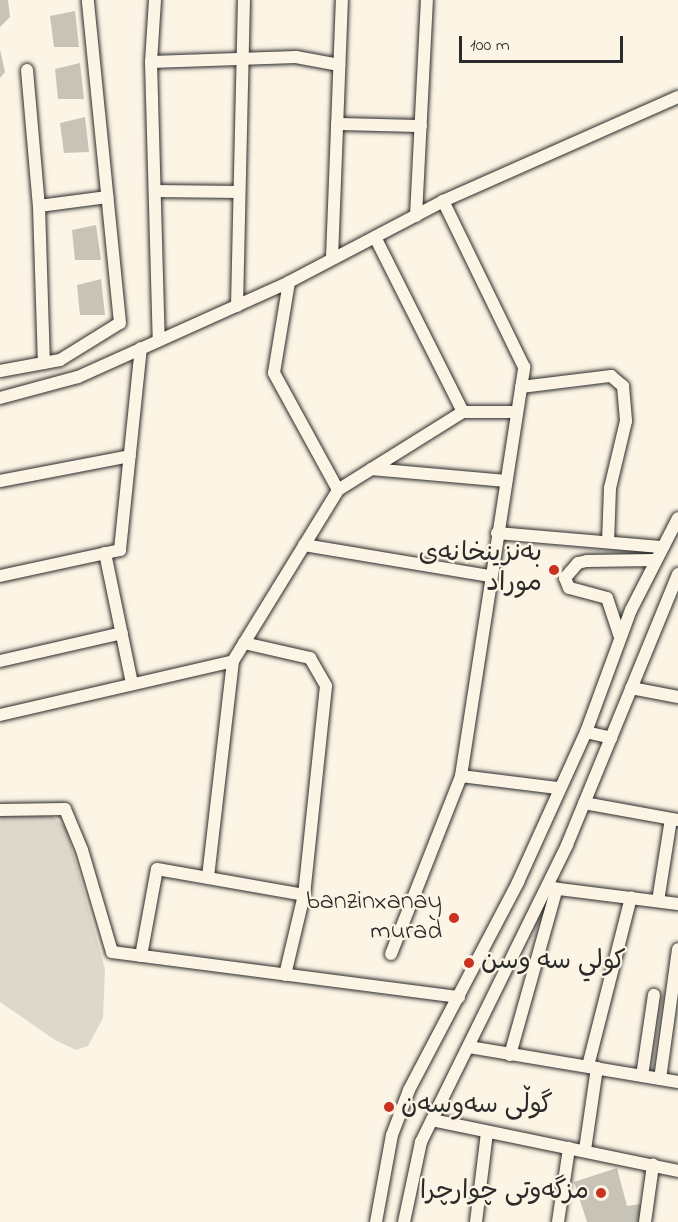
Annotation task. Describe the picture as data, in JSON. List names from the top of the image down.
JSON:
{
  "places": [
    "بەنزینخانەی موراد",
    "banzinxanay murad",
    "كولي سه وسن",
    "گوڵی سەوسەن",
    "مزگەوتی چوارچرا"
  ],
  "scale_bar": "100 m"
}
